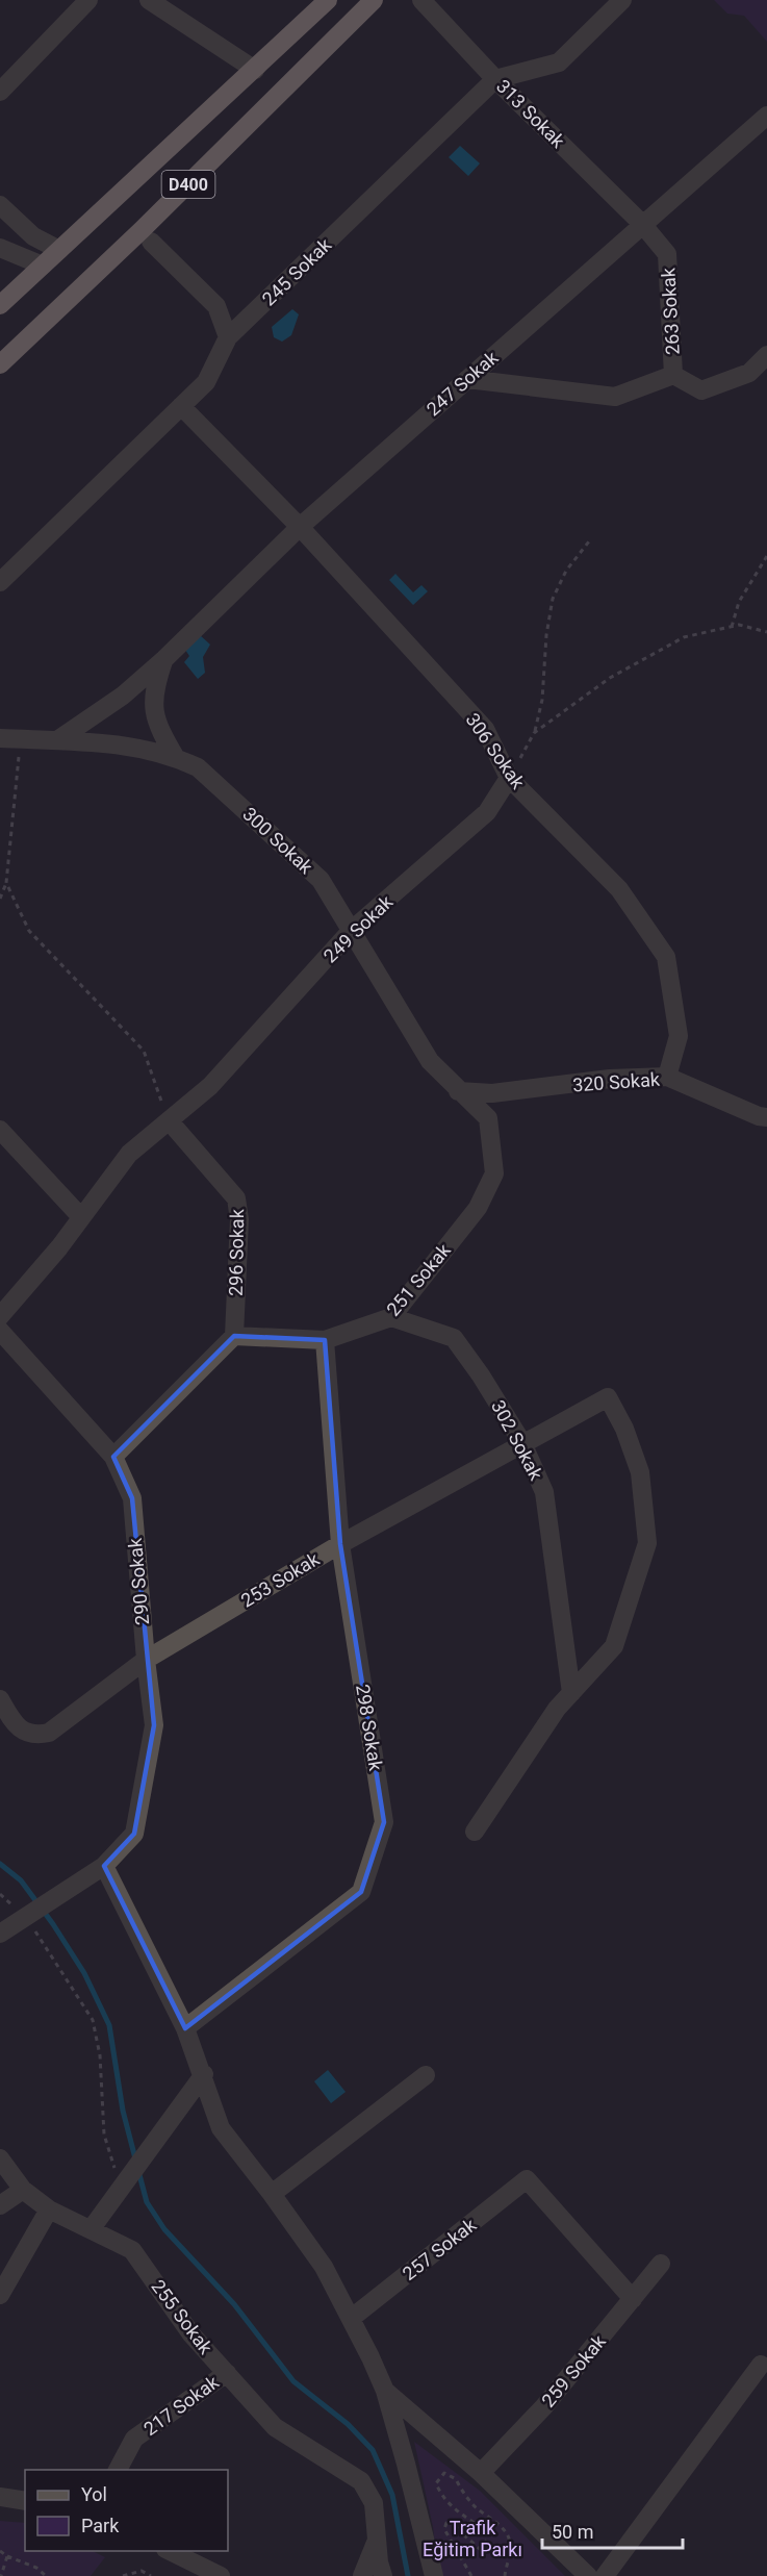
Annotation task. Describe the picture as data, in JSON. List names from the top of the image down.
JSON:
{
  "streets": {
    "highway": ["D400"],
    "street": [
      "313 Sokak",
      "245 Sokak",
      "263 Sokak",
      "247 Sokak",
      "306 Sokak",
      "300 Sokak",
      "249 Sokak",
      "320 Sokak",
      "296 Sokak",
      "251 Sokak",
      "302 Sokak",
      "253 Sokak",
      "290 Sokak",
      "298 Sokak",
      "257 Sokak",
      "255 Sokak",
      "259 Sokak",
      "217 Sokak"
    ]
  },
  "crossings": [
    ["313 Sokak", "245 Sokak"],
    ["313 Sokak", "263 Sokak"],
    ["313 Sokak", "247 Sokak"],
    ["245 Sokak", "306 Sokak"],
    ["263 Sokak", "247 Sokak"],
    ["247 Sokak", "306 Sokak"],
    ["247 Sokak", "300 Sokak"],
    ["306 Sokak", "249 Sokak"],
    ["306 Sokak", "320 Sokak"],
    ["300 Sokak", "249 Sokak"],
    ["300 Sokak", "320 Sokak"],
    ["300 Sokak", "251 Sokak"],
    ["249 Sokak", "296 Sokak"],
    ["320 Sokak", "251 Sokak"],
    ["296 Sokak", "251 Sokak"],
    ["251 Sokak", "302 Sokak"],
    ["251 Sokak", "298 Sokak"],
    ["302 Sokak", "253 Sokak"],
    ["253 Sokak", "290 Sokak"],
    ["253 Sokak", "298 Sokak"],
    ["257 Sokak", "259 Sokak"],
    ["255 Sokak", "217 Sokak"]
  ],
  "parks": ["Trafik Eğitim Parkı"],
  "legend": ["Yol", "Park"],
  "scale_bar": "50 m"
}
